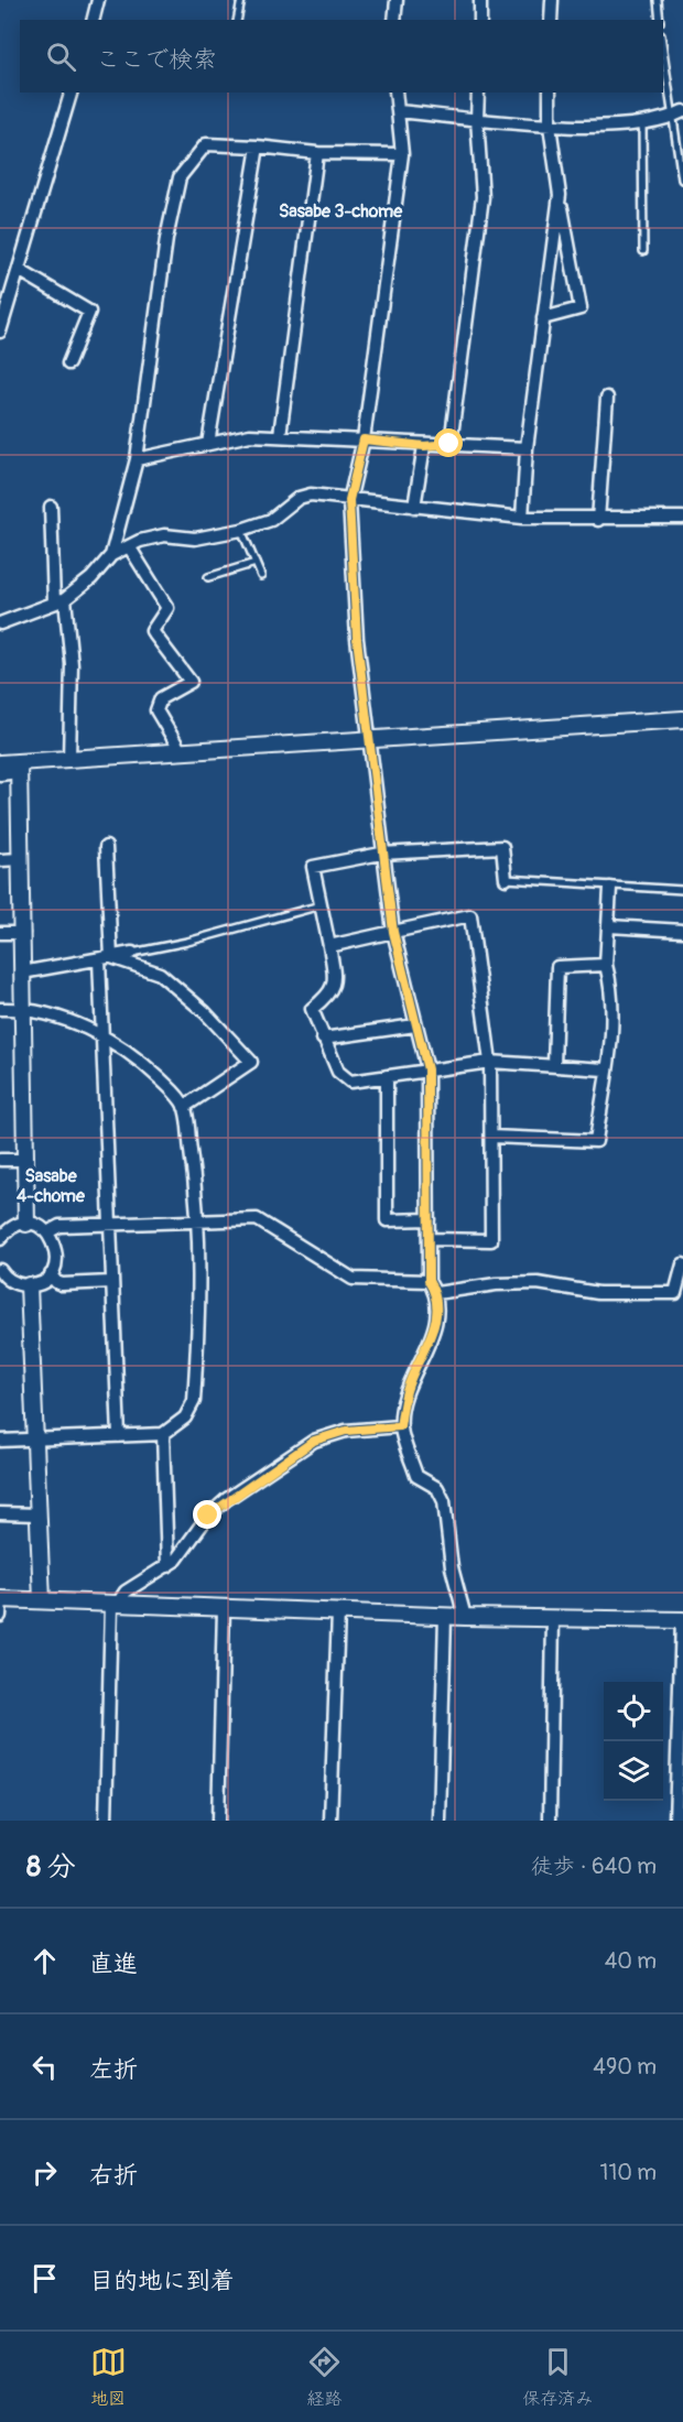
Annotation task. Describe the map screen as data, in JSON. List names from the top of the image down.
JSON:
{
  "districts": ["Sasabe 3-chome", "Sasabe 4-chome"],
  "page": {
    "search": "ここで検索",
    "heading": ["8 分", "徒歩 · 640 m"],
    "list": [
      ["直進", "40 m"],
      ["左折", "490 m"],
      ["右折", "110 m"],
      "目的地に到着"
    ],
    "nav": ["地図", "経路", "保存済み"]
  }
}
